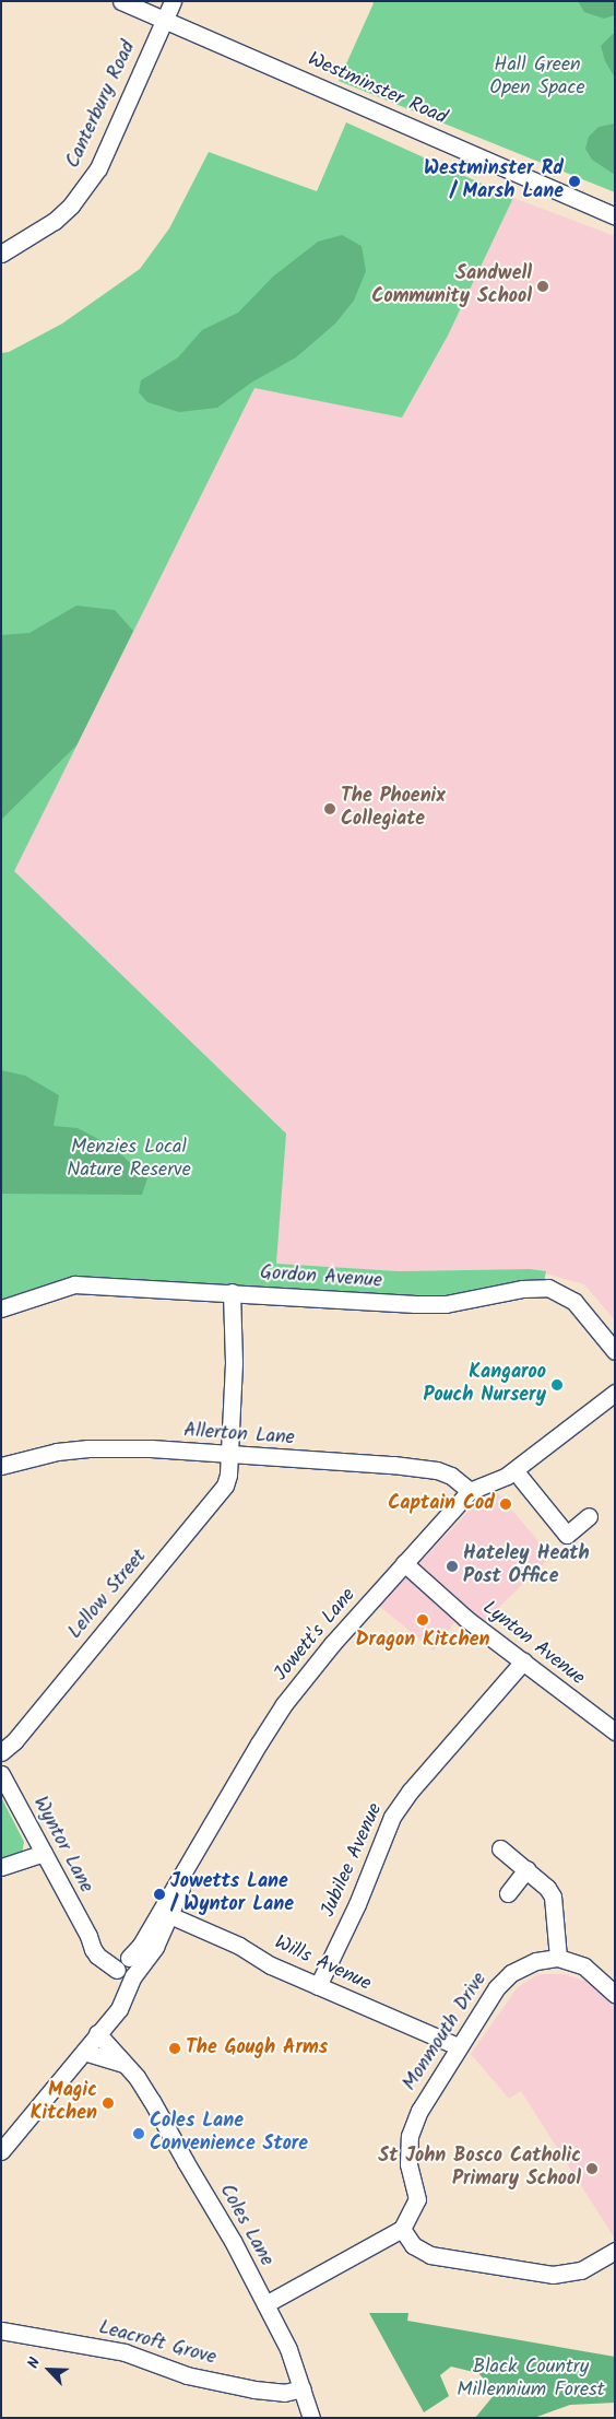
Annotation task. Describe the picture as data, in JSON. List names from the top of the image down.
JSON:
{
  "streets": {
    "street": [
      "Westminster Road",
      "Canterbury Road",
      "Gordon Avenue",
      "Allerton Lane",
      "Lellow Street",
      "Jowett's Lane",
      "Lynton Avenue",
      "Wyntor Lane",
      "Jubilee Avenue",
      "Wills Avenue",
      "Monmouth Drive",
      "Coles Lane",
      "Leacroft Grove"
    ]
  },
  "crossings": [
    ["Westminster Road", "Canterbury Road"],
    ["Gordon Avenue", "Lellow Street"],
    ["Allerton Lane", "Lellow Street"],
    ["Allerton Lane", "Jowett's Lane"],
    ["Jowett's Lane", "Lynton Avenue"],
    ["Jowett's Lane", "Wyntor Lane"],
    ["Jowett's Lane", "Wills Avenue"],
    ["Lynton Avenue", "Jubilee Avenue"],
    ["Jubilee Avenue", "Wills Avenue"],
    ["Wills Avenue", "Monmouth Drive"],
    ["Coles Lane", "Leacroft Grove"]
  ],
  "parks": ["Hall Green Open Space", "Menzies Local Nature Reserve", "Black Country Millennium Forest"],
  "places": [
    "Westminster Rd / Marsh Lane",
    "Sandwell Community School",
    "The Phoenix Collegiate",
    "Kangaroo Pouch Nursery",
    "Captain Cod",
    "Hateley Heath Post Office",
    "Dragon Kitchen",
    "Jowetts Lane / Wyntor Lane",
    "The Gough Arms",
    "Magic Kitchen",
    "Coles Lane Convenience Store",
    "St John Bosco Catholic Primary School"
  ],
  "north": "top left"
}
